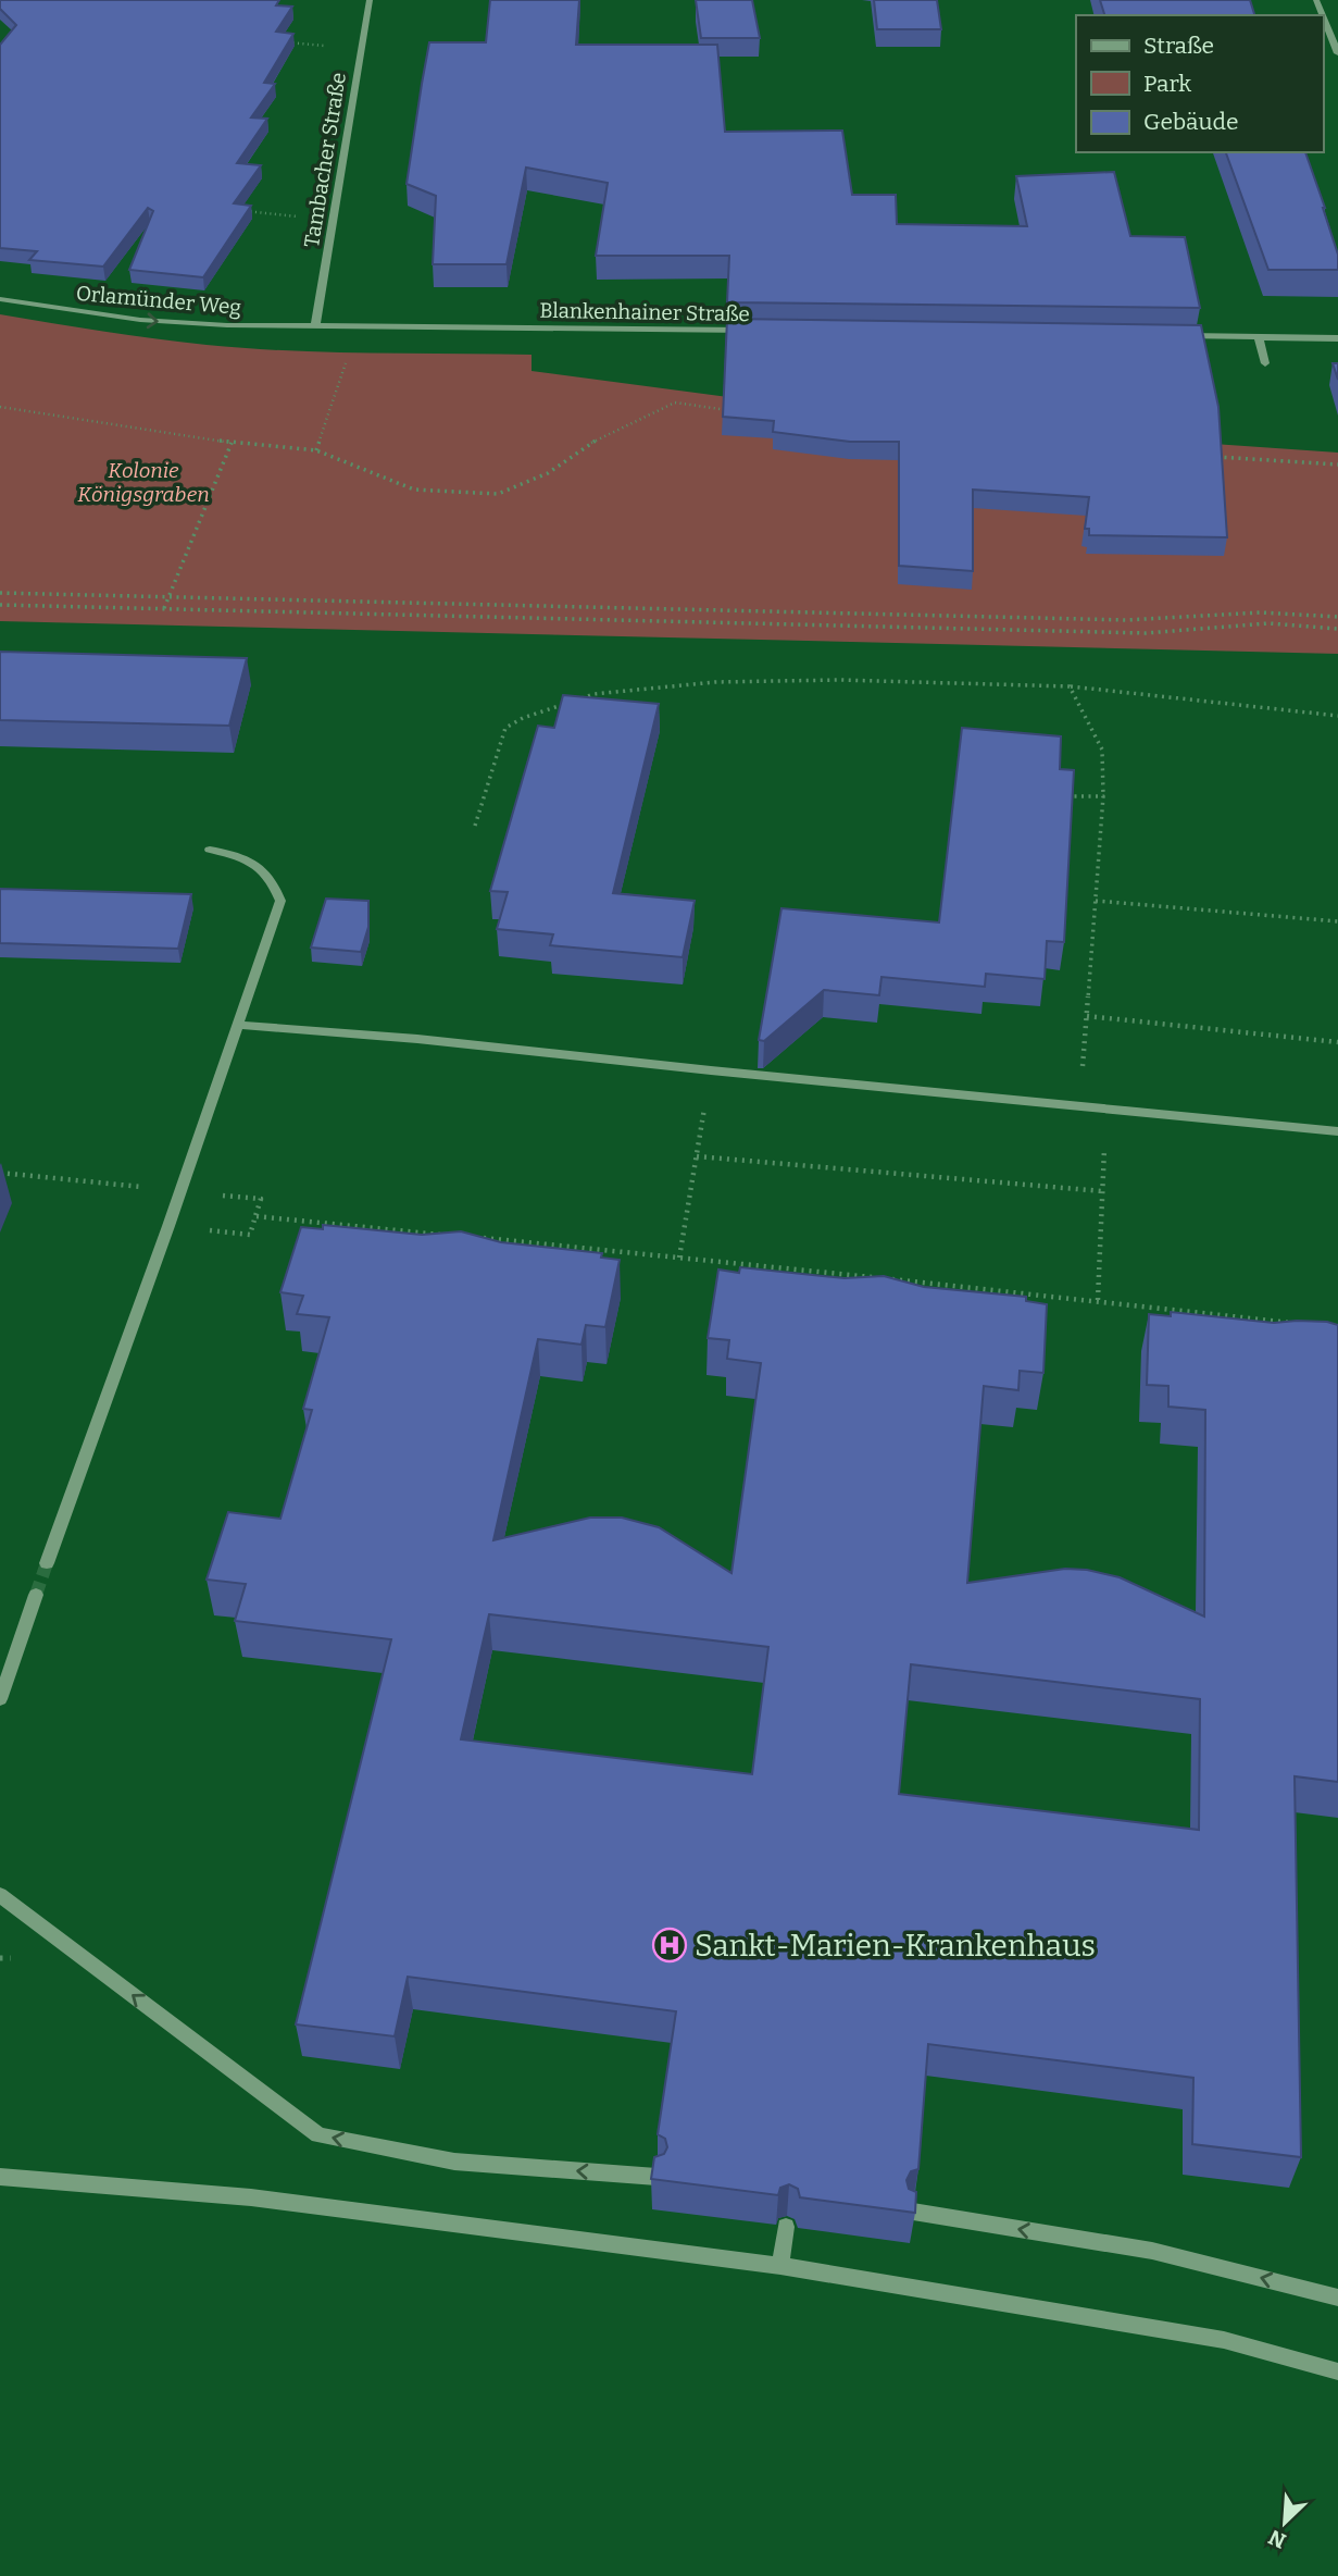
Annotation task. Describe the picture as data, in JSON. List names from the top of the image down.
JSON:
{
  "streets": {
    "street": ["Tambacher Straße", "Orlamünder Weg", "Blankenhainer Straße"]
  },
  "crossings": [
    ["Tambacher Straße", "Orlamünder Weg"],
    ["Tambacher Straße", "Blankenhainer Straße"],
    ["Orlamünder Weg", "Blankenhainer Straße"]
  ],
  "one_way": ["Orlamünder Weg"],
  "parks": ["Kolonie Königsgraben"],
  "places": {
    "hospital": ["Sankt-Marien-Krankenhaus"]
  },
  "legend": ["Straße", "Park", "Gebäude"],
  "north": "bottom left"
}
